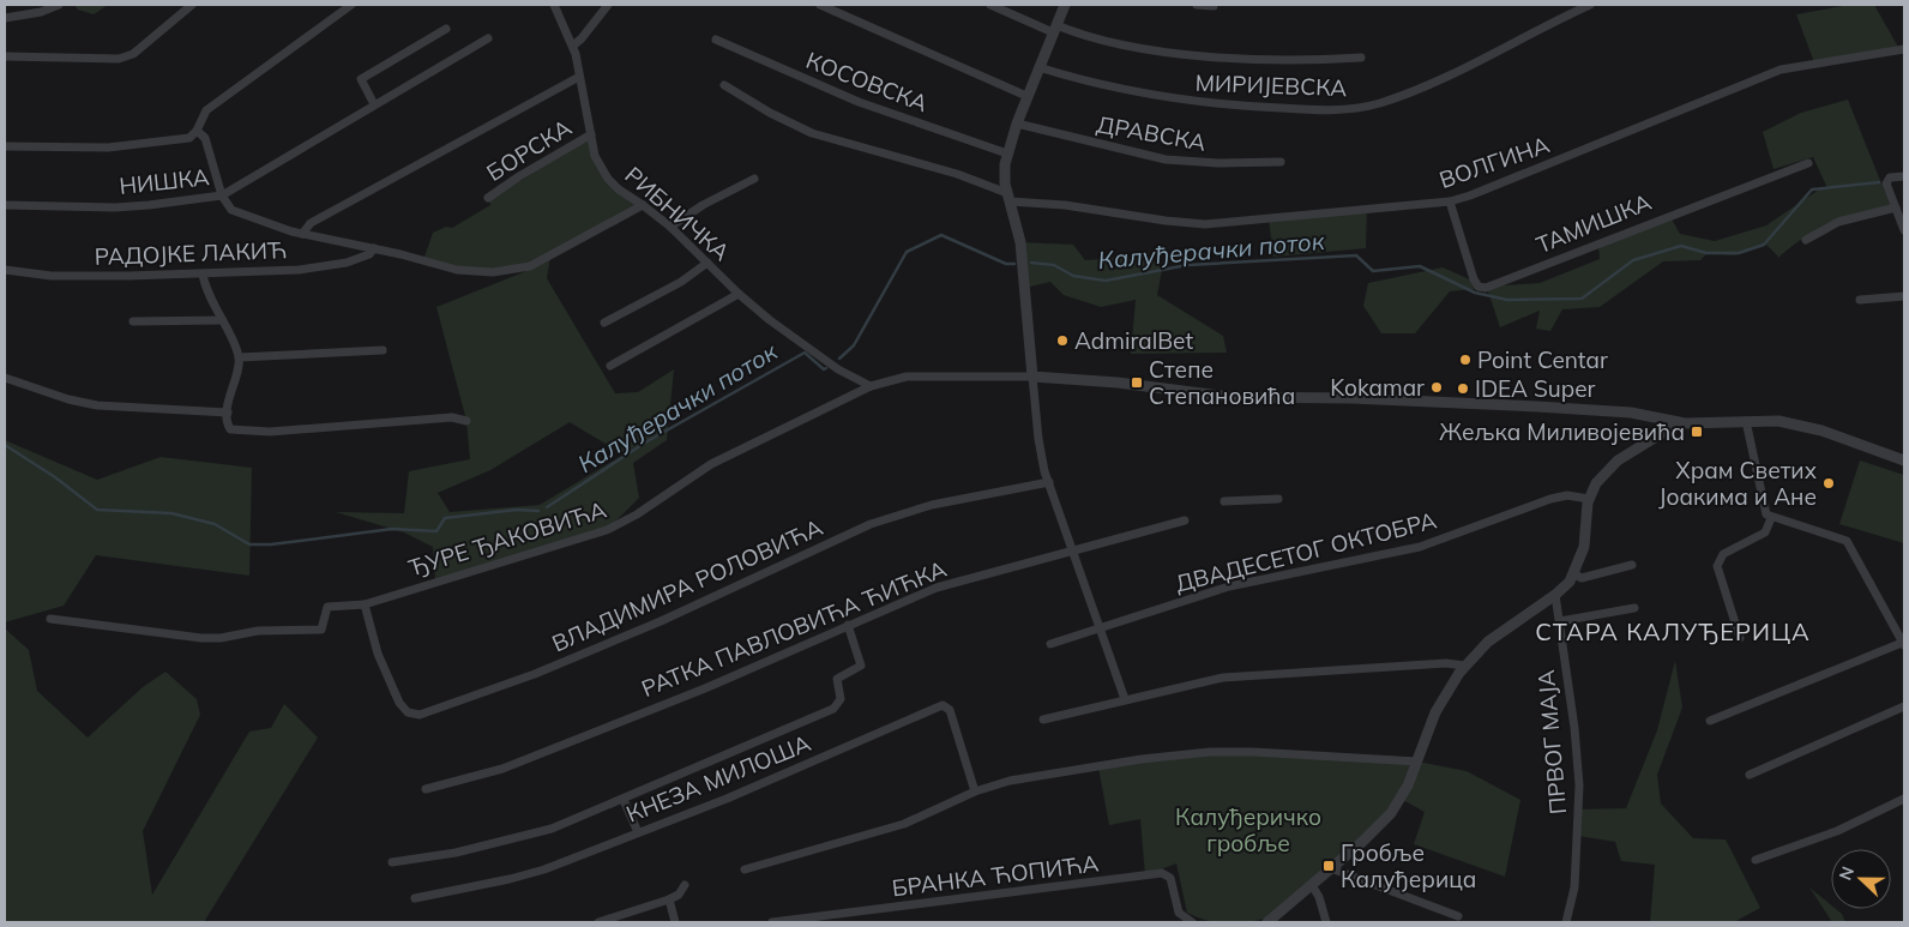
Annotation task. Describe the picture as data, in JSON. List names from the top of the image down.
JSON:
{
  "streets": {
    "street": [
      "КОСОВСКА",
      "МИРИЈЕВСКА",
      "ДРАВСКА",
      "БОРСКА",
      "ВОЛГИНА",
      "НИШКА",
      "РИБНИЧКА",
      "ТАМИШКА",
      "РАДОЈКЕ ЛАКИЋ",
      "ЂУРЕ ЂАКОВИЋА",
      "ДВАДЕСЕТОГ ОКТОБРА",
      "ВЛАДИМИРА РОЛОВИЋА",
      "РАТКА ПАВЛОВИЋА ЋИЋКА",
      "ПРВОГ МАЈА",
      "КНЕЗА МИЛОША",
      "БРАНКА ЋОПИЋА"
    ]
  },
  "crossings": [
    ["БОРСКА", "РИБНИЧКА"],
    ["ВОЛГИНА", "ТАМИШКА"],
    ["РИБНИЧКА", "ЂУРЕ ЂАКОВИЋА"],
    ["ЂУРЕ ЂАКОВИЋА", "ВЛАДИМИРА РОЛОВИЋА"],
    ["РАТКА ПАВЛОВИЋА ЋИЋКА", "КНЕЗА МИЛОША"]
  ],
  "districts": ["СТАРА КАЛУЂЕРИЦА"],
  "water": ["Калуђерачки поток"],
  "parks": ["Калуђеричко гробље"],
  "places": {
    "other": [
      "AdmiralBet",
      "Point Centar",
      "Kokamar",
      "IDEA Super",
      "Храм Светих Јоакима и Ане"
    ],
    "transit": ["Степе Степановића", "Жељка Миливојевића", "Гробље Калуђерица"]
  },
  "north": "left"
}
